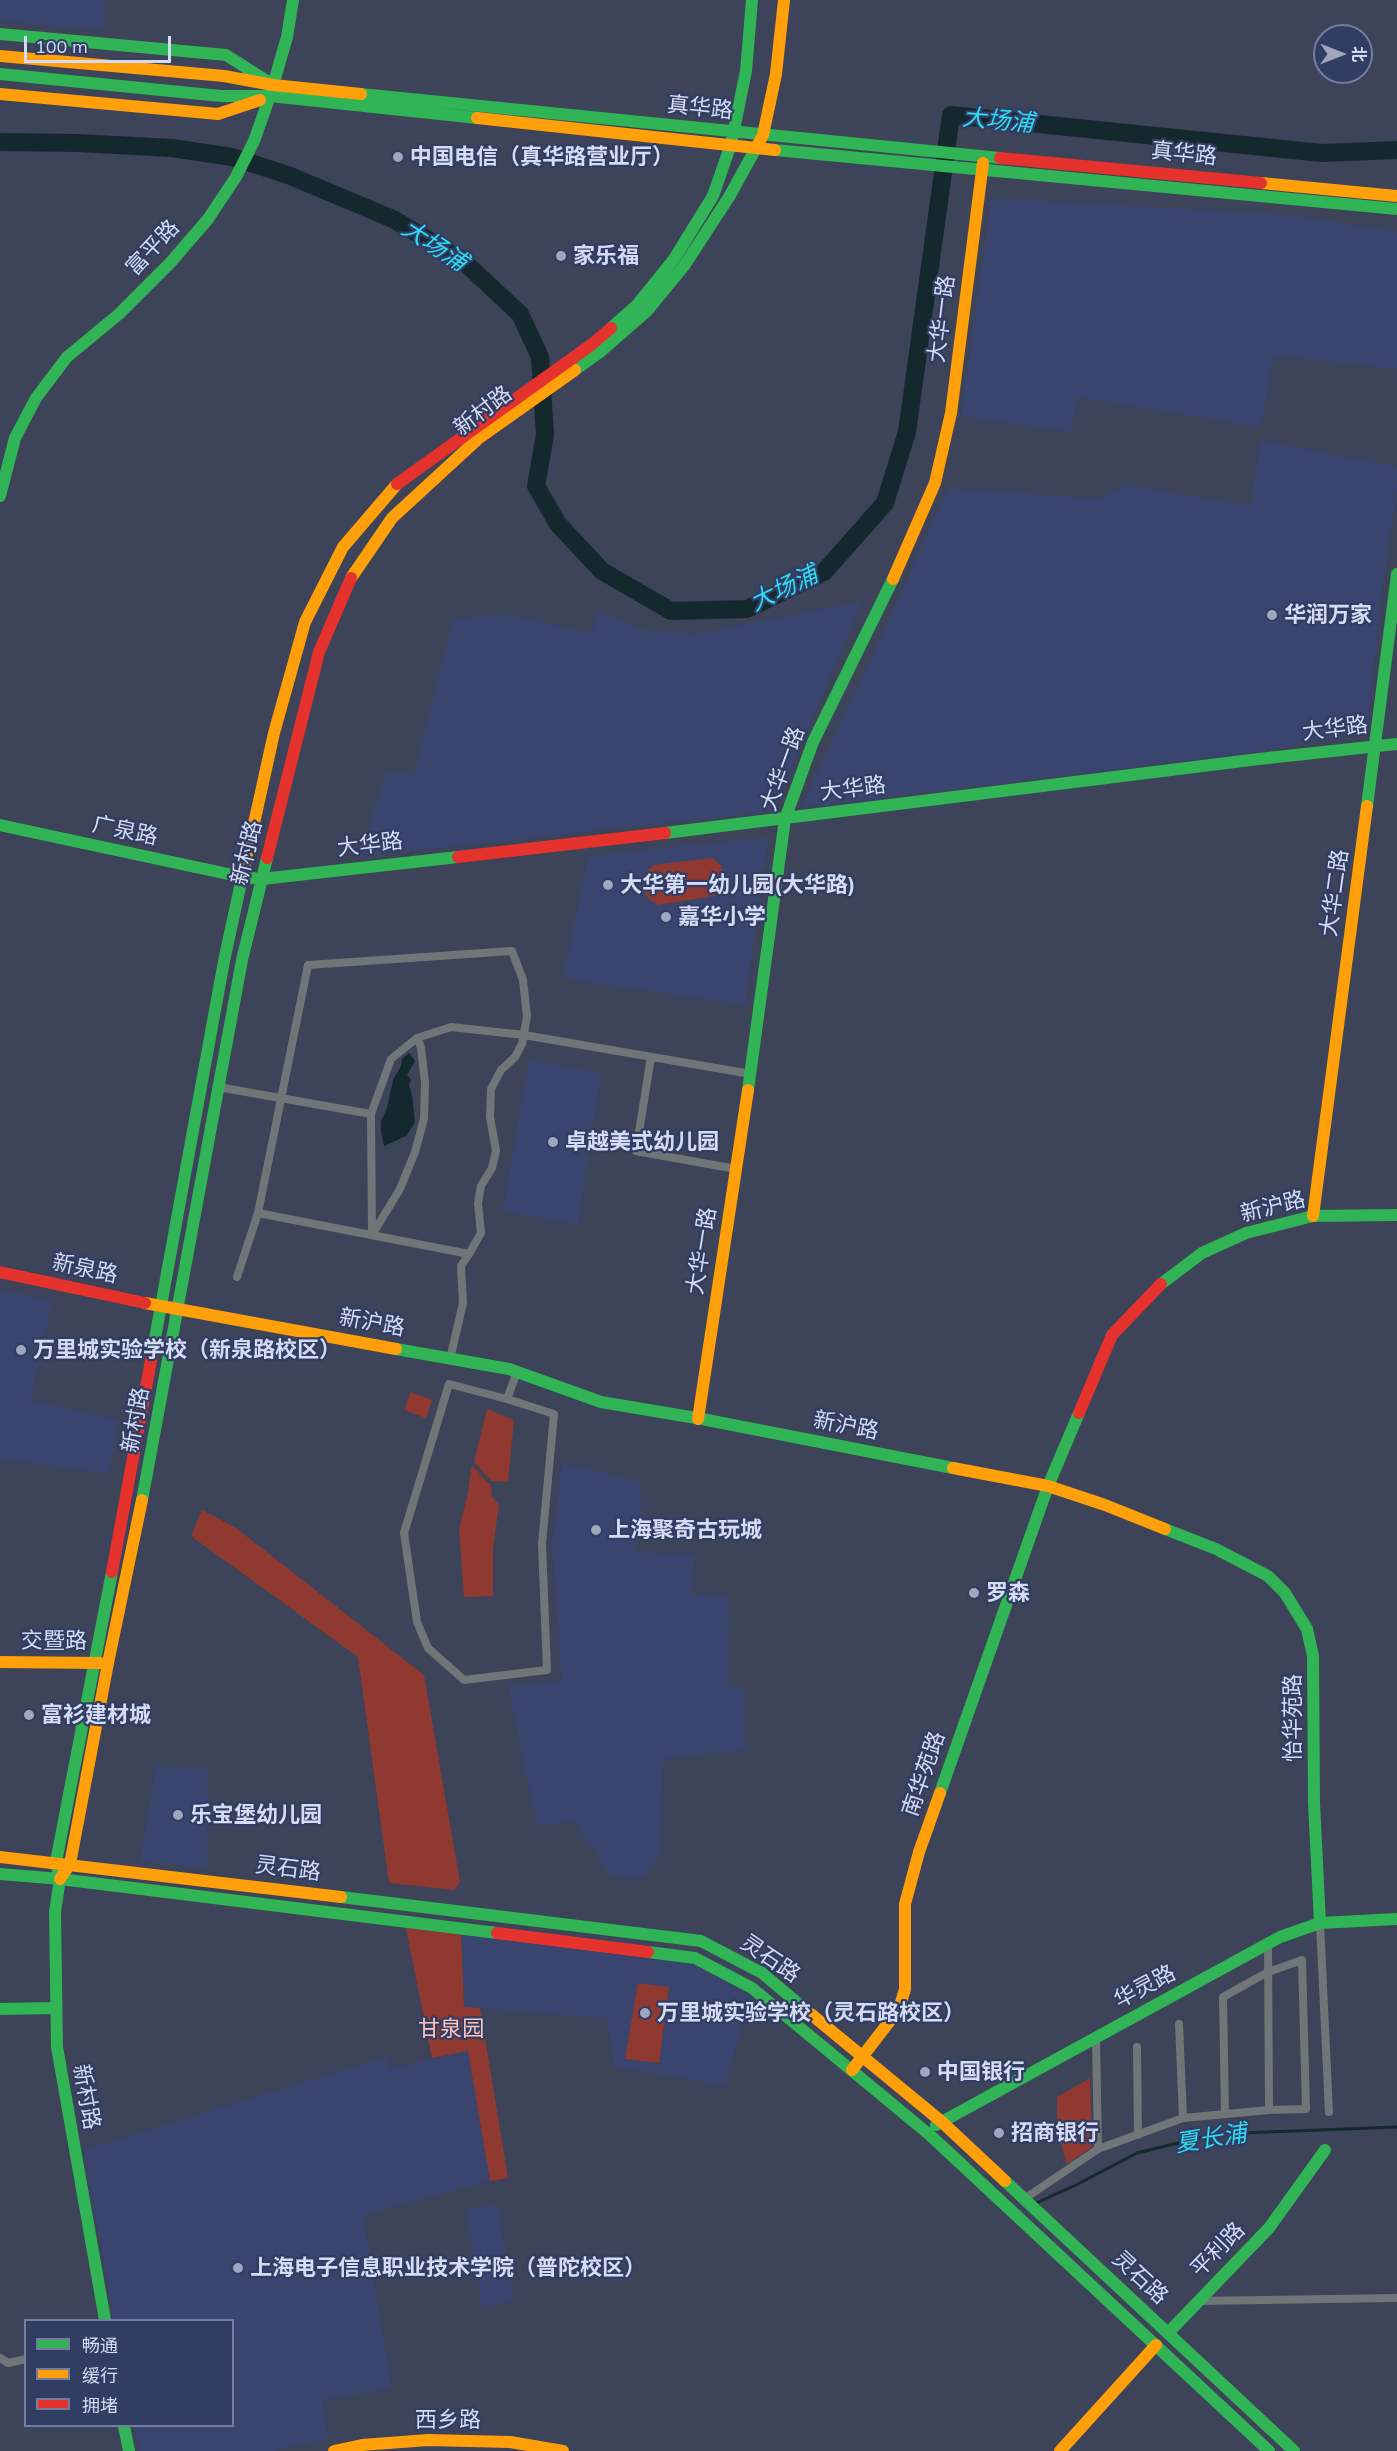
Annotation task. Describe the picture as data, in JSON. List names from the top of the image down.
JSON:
{
  "streets": {
    "main road": [
      "真华路",
      "富平路",
      "大华一路",
      "新村路",
      "大华路",
      "广泉路",
      "大华二路",
      "新沪路",
      "新泉路",
      "交暨路",
      "怡华苑路",
      "南华苑路",
      "灵石路",
      "华灵路",
      "平利路",
      "西乡路"
    ]
  },
  "crossings": [
    ["真华路", "富平路"],
    ["真华路", "大华一路"],
    ["真华路", "新村路"],
    ["大华一路", "大华路"],
    ["大华一路", "新沪路"],
    ["新村路", "大华路"],
    ["新村路", "广泉路"],
    ["新村路", "新沪路"],
    ["新村路", "新泉路"],
    ["新村路", "交暨路"],
    ["新村路", "灵石路"],
    ["大华路", "广泉路"],
    ["大华路", "大华二路"],
    ["大华二路", "新沪路"],
    ["新沪路", "新泉路"],
    ["新沪路", "怡华苑路"],
    ["新沪路", "南华苑路"],
    ["怡华苑路", "南华苑路"],
    ["怡华苑路", "华灵路"],
    ["南华苑路", "灵石路"],
    ["灵石路", "华灵路"],
    ["灵石路", "平利路"]
  ],
  "water": ["大场浦", "夏长浦"],
  "parks": ["甘泉园"],
  "places": [
    "中国电信（真华路营业厅）",
    "家乐福",
    "华润万家",
    "大华第一幼儿园(大华路)",
    "嘉华小学",
    "卓越美式幼儿园",
    "万里城实验学校（新泉路校区）",
    "上海聚奇古玩城",
    "罗森",
    "富衫建材城",
    "乐宝堡幼儿园",
    "万里城实验学校（灵石路校区）",
    "中国银行",
    "招商银行",
    "上海电子信息职业技术学院（普陀校区）"
  ],
  "legend": ["畅通", "缓行", "拥堵"],
  "scale_bar": "100 m",
  "north": "right"
}
